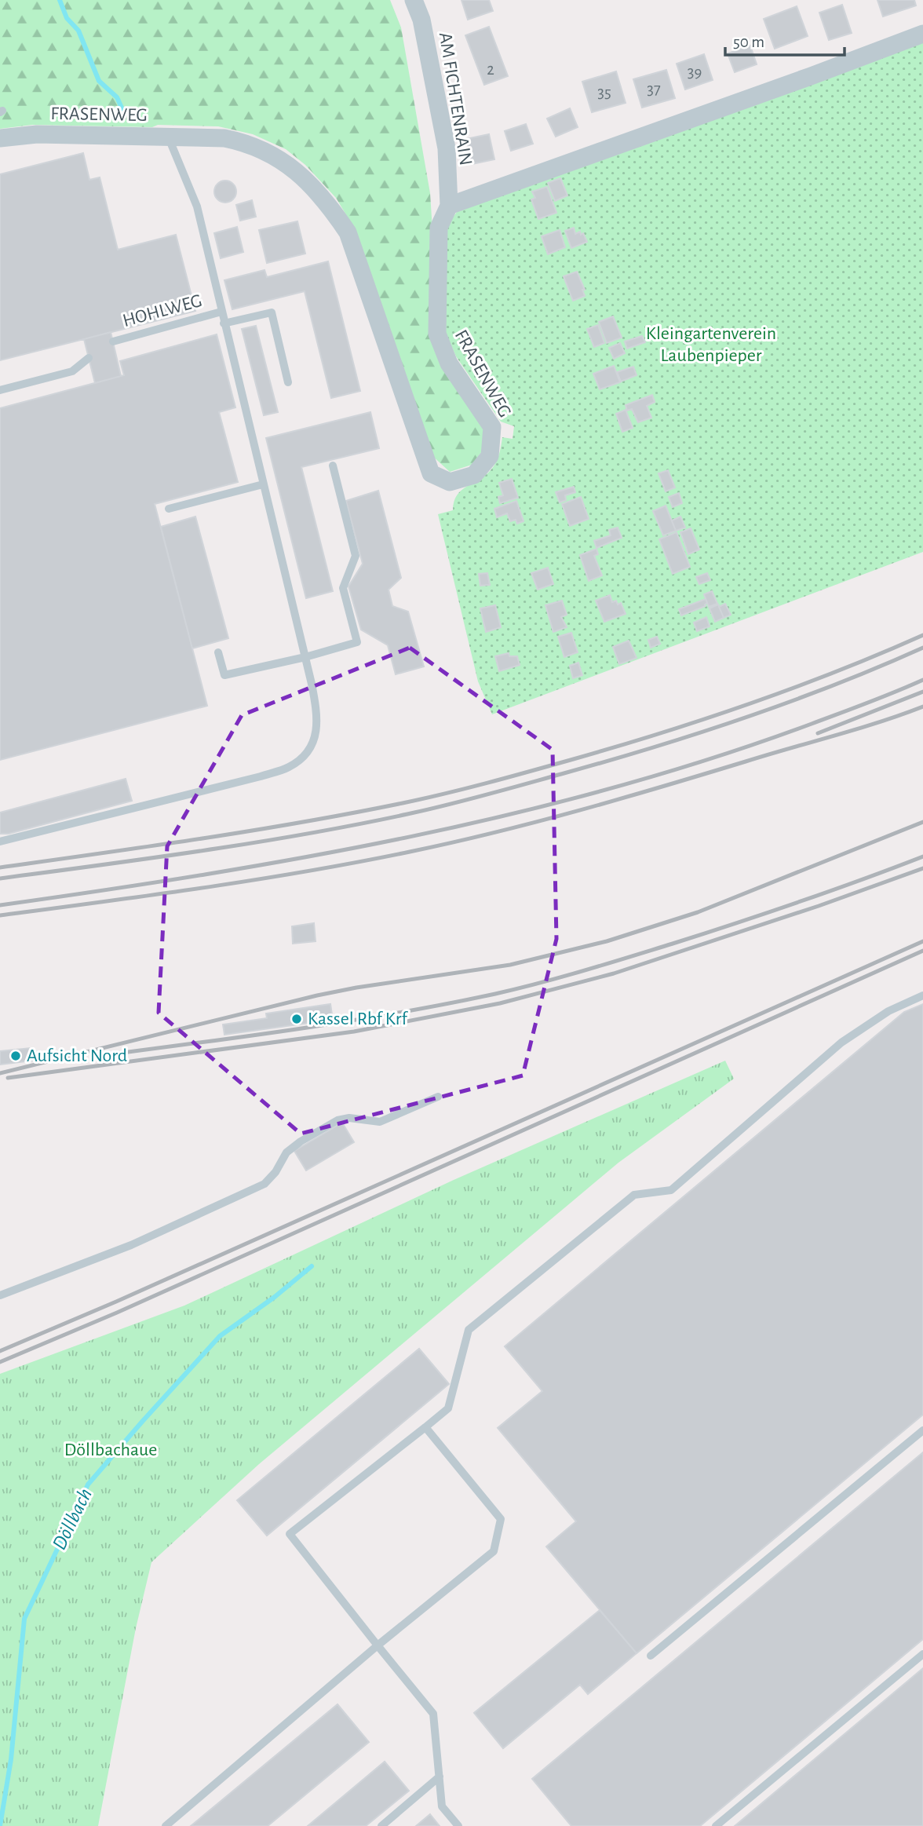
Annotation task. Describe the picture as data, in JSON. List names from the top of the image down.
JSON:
{
  "streets": {
    "street": ["AM FICHTENRAIN", "FRASENWEG"],
    "lane": ["HOHLWEG"]
  },
  "crossings": [
    ["AM FICHTENRAIN", "FRASENWEG"]
  ],
  "water": ["Döllbach"],
  "parks": ["Kleingartenverein Laubenpieper", "Döllbachaue"],
  "places": ["Kassel Rbf Krf", "Aufsicht Nord"],
  "house_numbers": [
    "2",
    "39",
    "37",
    "35"
  ],
  "scale_bar": "50 m"
}
